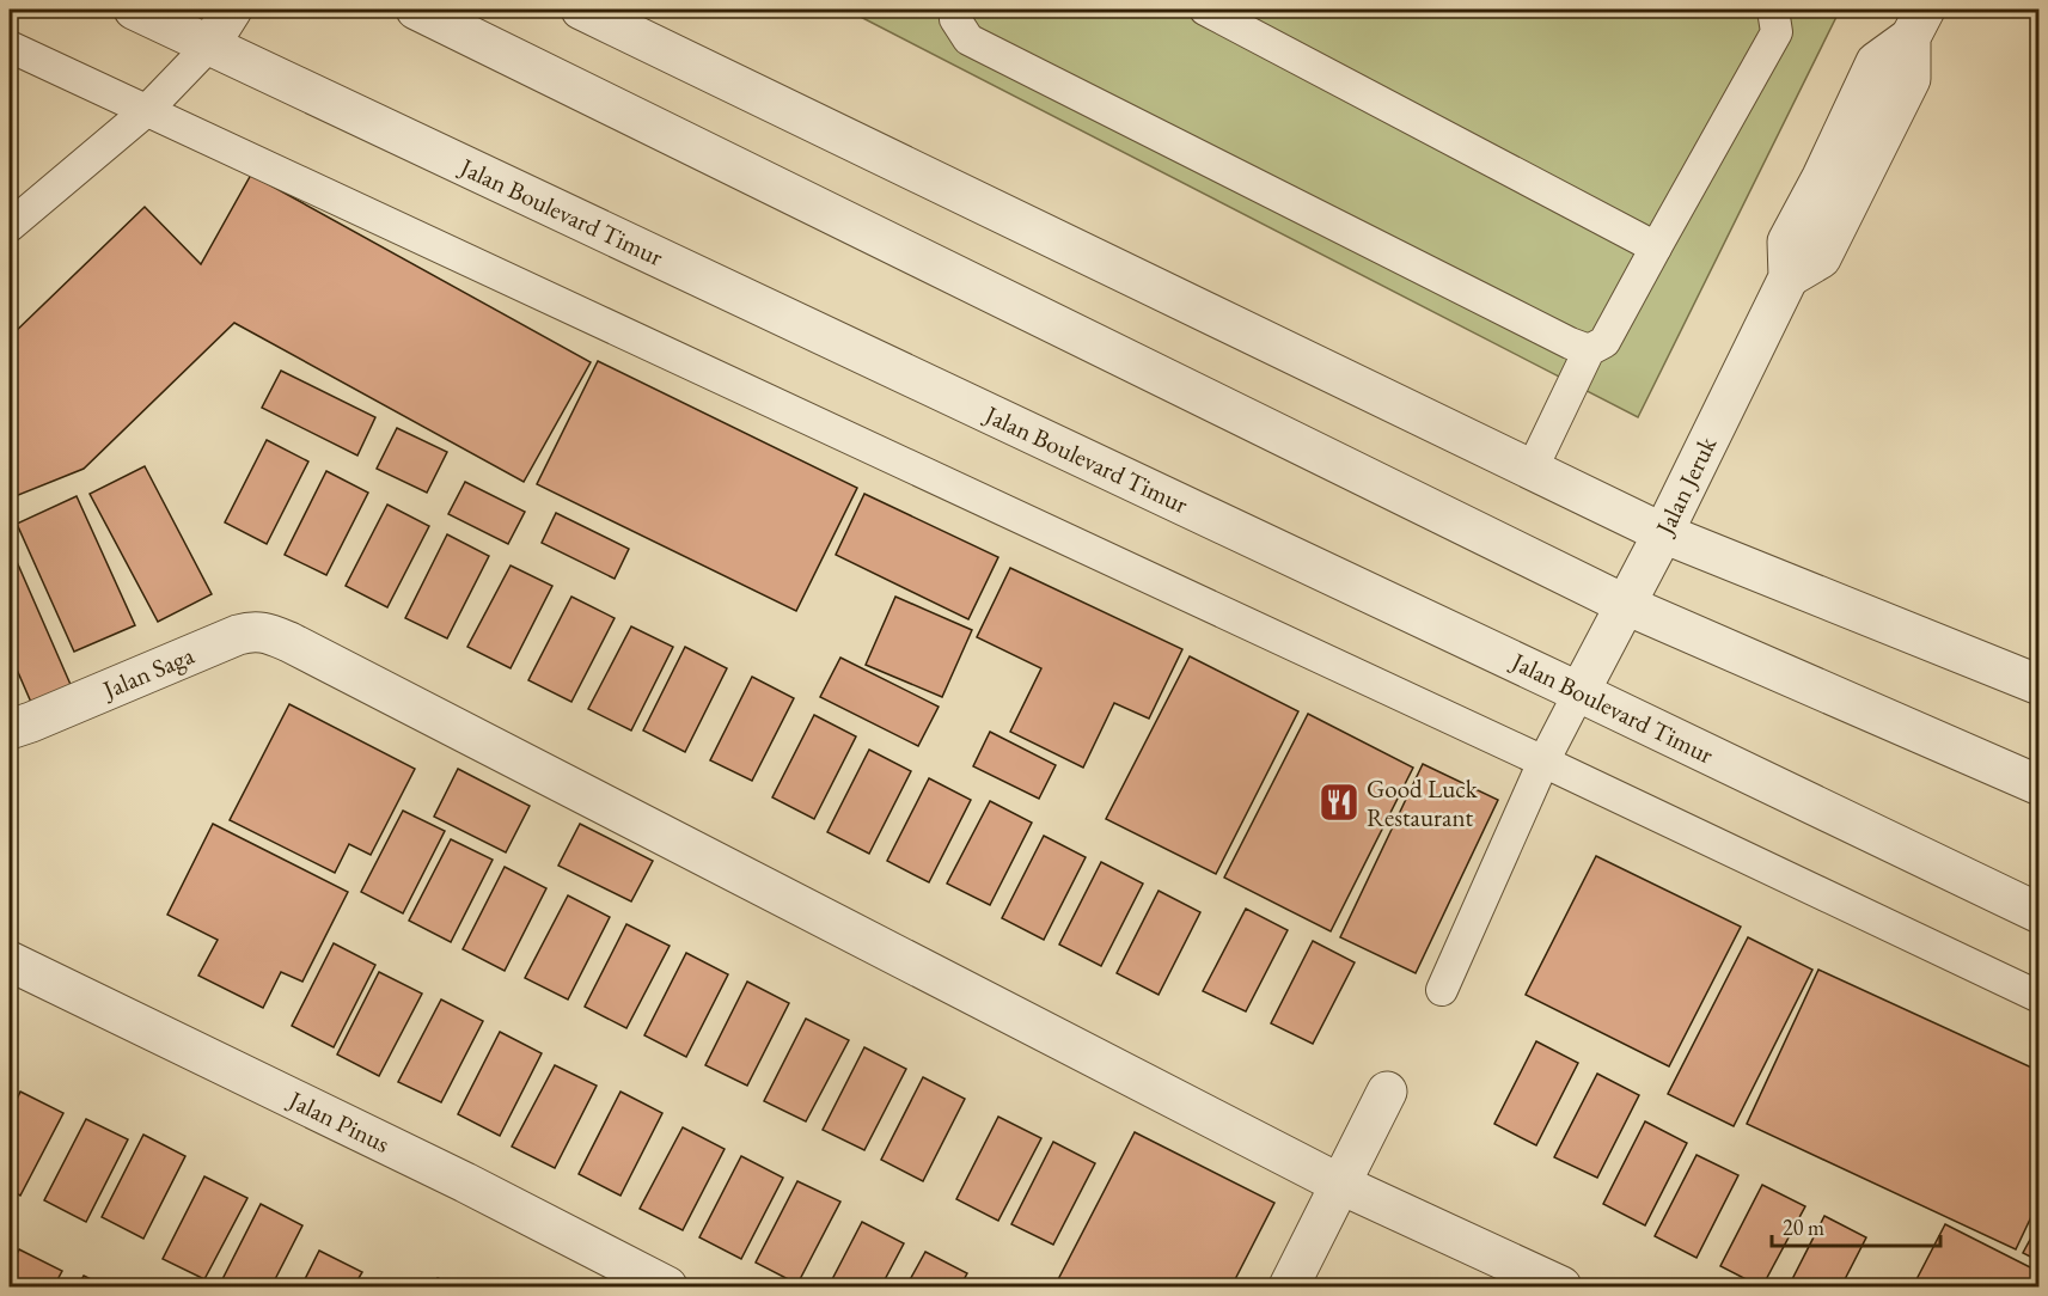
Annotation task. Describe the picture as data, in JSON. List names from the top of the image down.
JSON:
{
  "streets": {
    "street": [
      "Jalan Boulevard Timur",
      "Jalan Jeruk",
      "Jalan Saga",
      "Jalan Pinus"
    ]
  },
  "crossings": [
    ["Jalan Boulevard Timur", "Jalan Jeruk"]
  ],
  "places": {
    "restaurant": ["Good Luck Restaurant"]
  },
  "scale_bar": "20 m"
}
